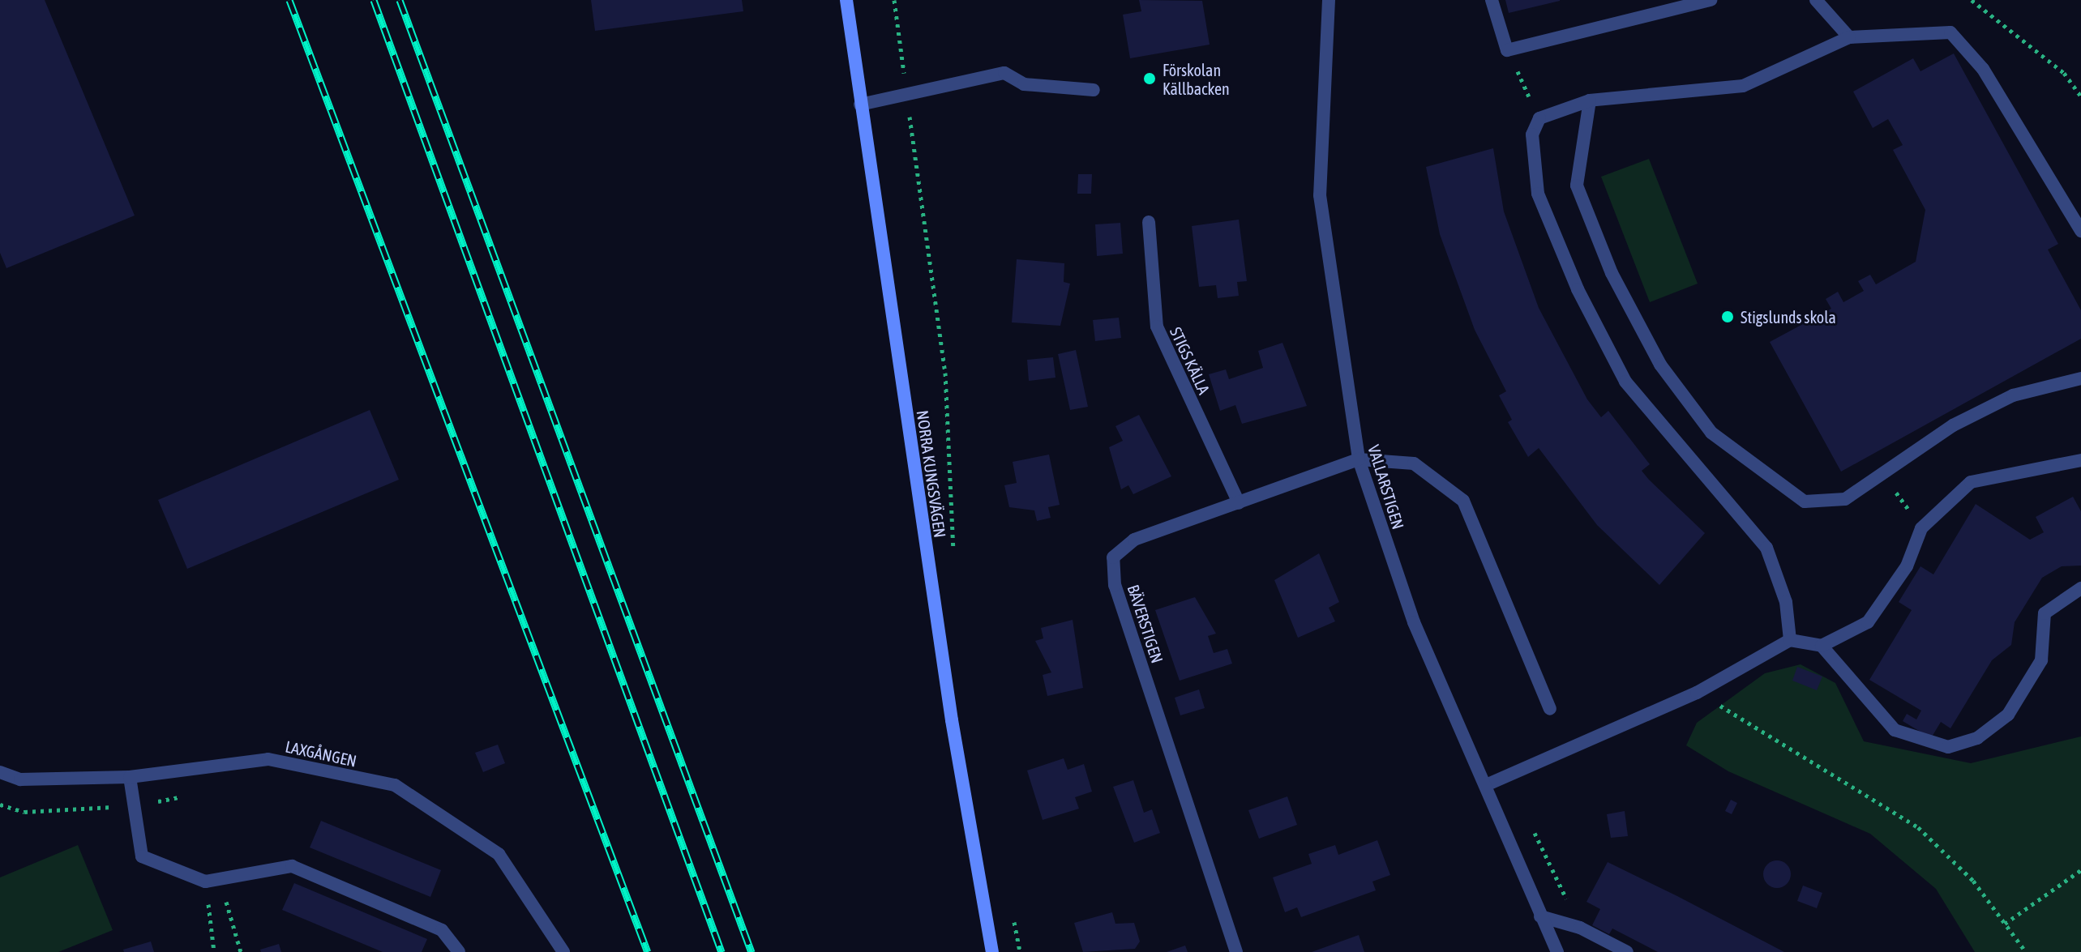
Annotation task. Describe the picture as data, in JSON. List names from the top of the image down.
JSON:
{
  "streets": {
    "street": [
      "STIGS KÄLLA",
      "NORRA KUNGSVÄGEN",
      "VALLARSTIGEN",
      "BÄVERSTIGEN",
      "LAXGÅNGEN"
    ]
  },
  "crossings": [
    ["STIGS KÄLLA", "BÄVERSTIGEN"],
    ["VALLARSTIGEN", "BÄVERSTIGEN"]
  ],
  "places": ["Förskolan Källbacken", "Stigslunds skola"]
}
